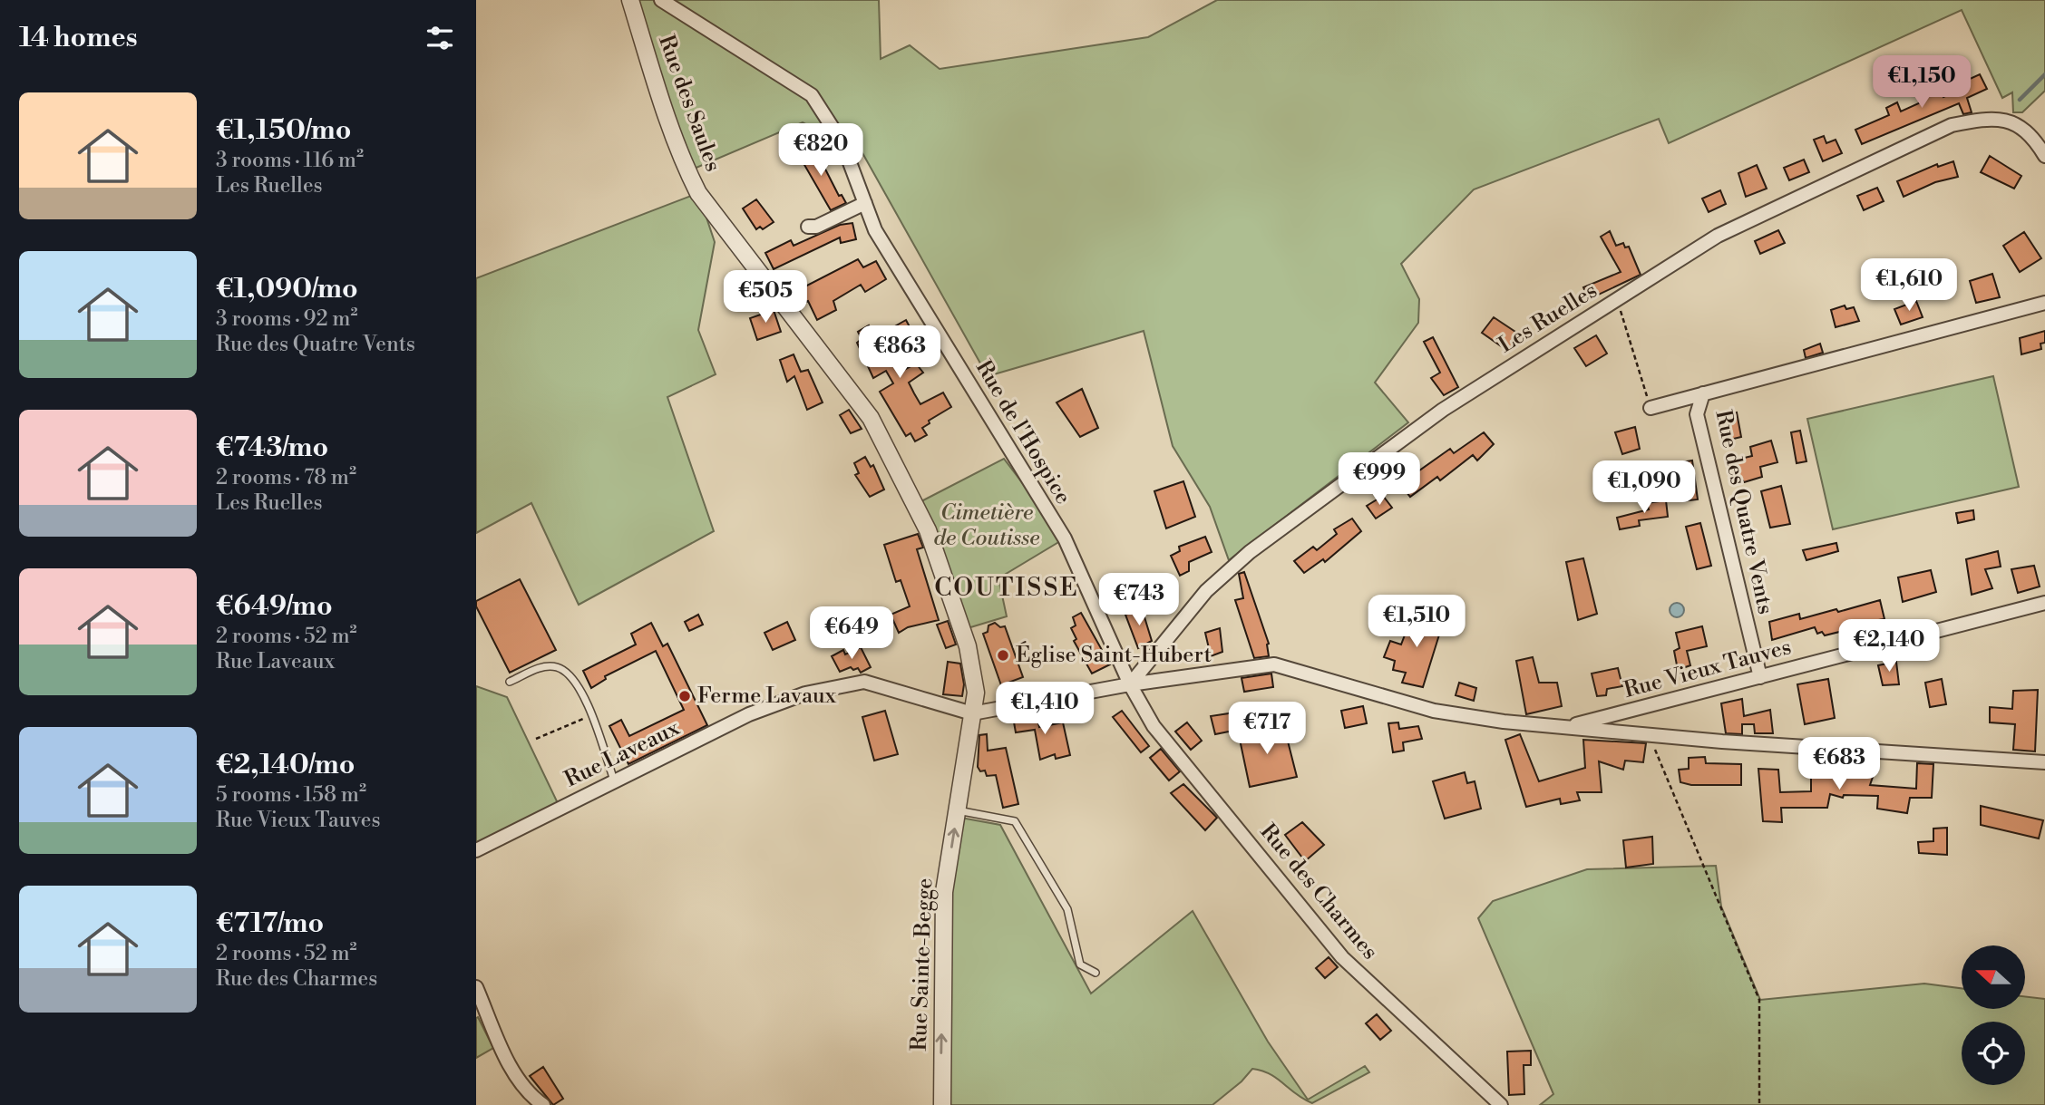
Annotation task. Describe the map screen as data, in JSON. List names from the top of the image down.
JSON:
{
  "streets": {
    "street": [
      "Rue des Saules",
      "Les Ruelles",
      "Rue de l'Hospice",
      "Rue des Quatre Vents",
      "Rue Vieux Tauves",
      "Rue Laveaux",
      "Rue des Charmes",
      "Rue Sainte-Begge"
    ]
  },
  "crossings": [
    ["Rue des Saules", "Rue Vieux Tauves"],
    ["Rue des Saules", "Rue Laveaux"],
    ["Rue des Saules", "Rue Sainte-Begge"],
    ["Les Ruelles", "Rue de l'Hospice"],
    ["Les Ruelles", "Rue Vieux Tauves"],
    ["Les Ruelles", "Rue des Charmes"],
    ["Rue de l'Hospice", "Rue Vieux Tauves"],
    ["Rue de l'Hospice", "Rue des Charmes"],
    ["Rue des Quatre Vents", "Rue Vieux Tauves"],
    ["Rue Vieux Tauves", "Rue Laveaux"],
    ["Rue Vieux Tauves", "Rue des Charmes"],
    ["Rue Vieux Tauves", "Rue Sainte-Begge"],
    ["Rue Laveaux", "Rue Sainte-Begge"]
  ],
  "one_way": ["Rue Sainte-Begge"],
  "districts": ["COUTISSE"],
  "parks": ["Cimetière de Coutisse"],
  "places": ["Église Saint-Hubert", "Ferme Lavaux"],
  "north": "left",
  "page": {
    "heading": "14 homes",
    "price": [
      "€1,150",
      "€820",
      "€1,610",
      "€505",
      "€863",
      "€999",
      "€1,090",
      "€743",
      "€1,510",
      "€649",
      "€2,140",
      "€1,410",
      "€717",
      "€683"
    ],
    "list": [
      {
        "name": "€1,150/mo",
        "note": "3 rooms · 116 m² · Les Ruelles"
      },
      {
        "name": "€1,090/mo",
        "note": "3 rooms · 92 m² · Rue des Quatre Vents"
      },
      {
        "name": "€743/mo",
        "note": "2 rooms · 78 m² · Les Ruelles"
      },
      {
        "name": "€649/mo",
        "note": "2 rooms · 52 m² · Rue Laveaux"
      },
      {
        "name": "€2,140/mo",
        "note": "5 rooms · 158 m² · Rue Vieux Tauves"
      },
      {
        "name": "€717/mo",
        "note": "2 rooms · 52 m² · Rue des Charmes"
      }
    ]
  }
}
